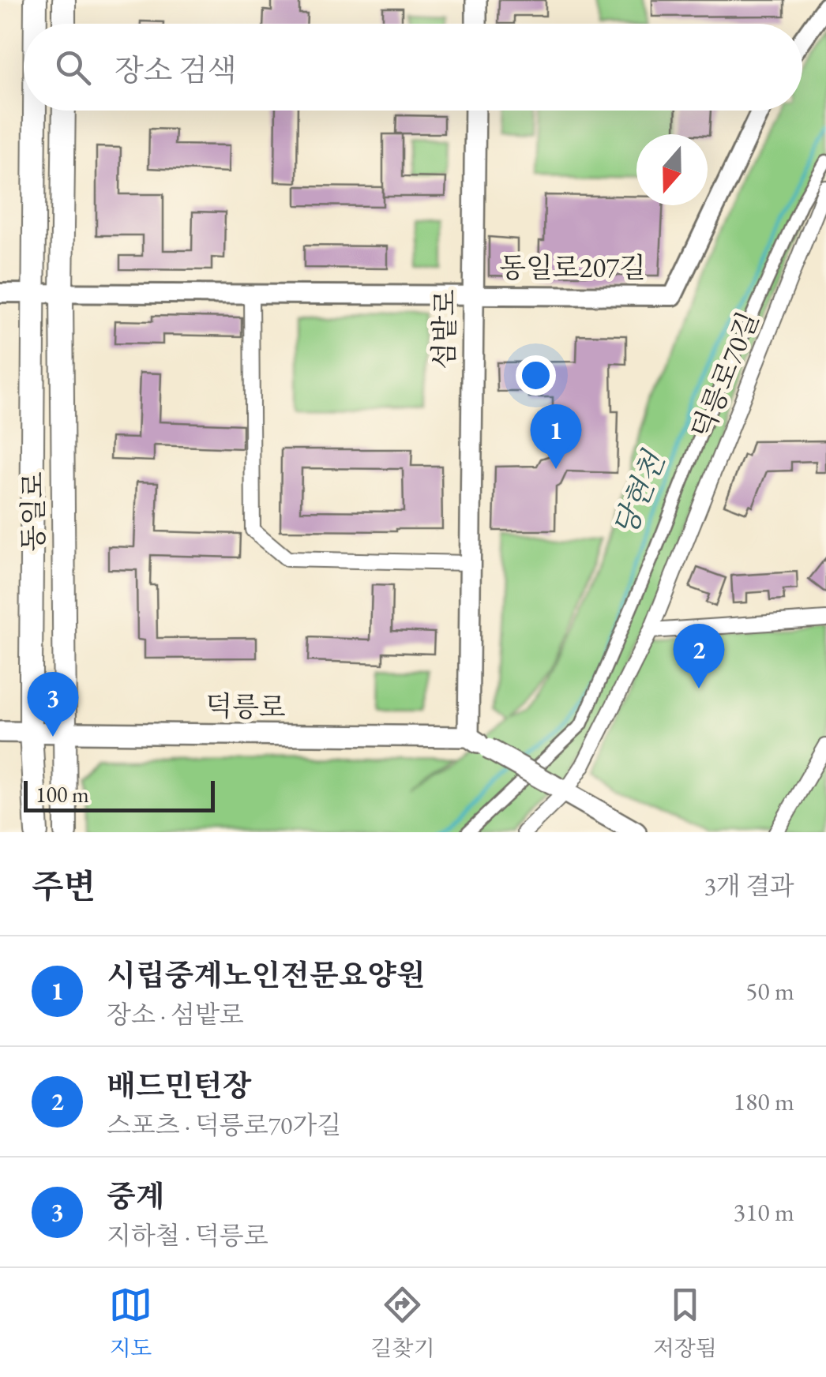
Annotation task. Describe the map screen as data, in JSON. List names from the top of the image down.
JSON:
{
  "streets": {
    "main road": ["섬밭로", "동일로", "덕릉로"],
    "street": ["동일로207길", "덕릉로70길"]
  },
  "crossings": [
    ["동일로207길", "섬밭로"],
    ["동일로207길", "동일로"],
    ["섬밭로", "덕릉로"],
    ["덕릉로70길", "덕릉로"],
    ["동일로", "덕릉로"]
  ],
  "water": ["당현천"],
  "scale_bar": "100 m",
  "north": "bottom",
  "page": {
    "search": "장소 검색",
    "pins": ["1", "2", "3"],
    "scale": "100 m",
    "heading": ["주변", "3개 결과"],
    "list": [
      {
        "mark": "1",
        "name": "시립중계노인전문요양원",
        "note": "장소 · 섬밭로",
        "value": "50 m"
      },
      {
        "mark": "2",
        "name": "배드민턴장",
        "note": "스포츠 · 덕릉로70가길",
        "value": "180 m"
      },
      {
        "mark": "3",
        "name": "중계",
        "note": "지하철 · 덕릉로",
        "value": "310 m"
      }
    ],
    "nav": ["지도", "길찾기", "저장됨"]
  }
}
